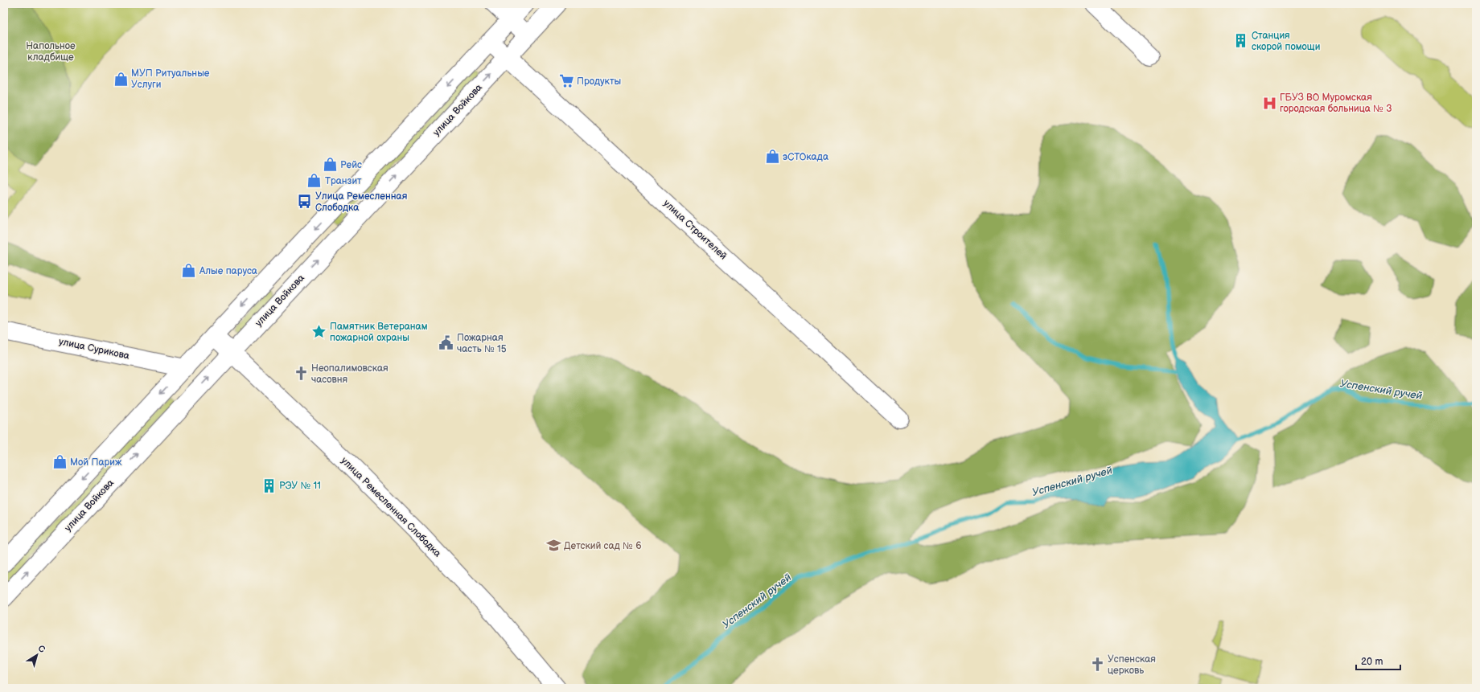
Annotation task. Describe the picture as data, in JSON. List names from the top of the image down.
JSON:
{
  "streets": {
    "main road": [
      "улица Войкова",
      "улица Строителей",
      "улица Сурикова",
      "улица Ремесленная Слободка"
    ]
  },
  "crossings": [
    ["улица Войкова", "улица Строителей"],
    ["улица Войкова", "улица Ремесленная Слободка"]
  ],
  "water": ["Успенский ручей"],
  "parks": ["Напольное кладбище"],
  "places": {
    "building": ["Станция скорой помощи", "РЭУ № 11"],
    "shop": [
      "МУП Ритуальные Услуги",
      "эСТОкада",
      "Рейс",
      "Транзит",
      "Алые паруса",
      "Мой Париж"
    ],
    "supermarket": ["Продукты"],
    "hospital": ["ГБУЗ ВО Муромская городская больница № 3"],
    "bus stop": ["Улица Ремесленная Слободка"],
    "place": ["Памятник Ветеранам пожарной охраны"],
    "public building": ["Пожарная часть № 15"],
    "church": ["Неопалимовская часовня", "Успенская церковь"],
    "school or university": ["Детский сад № 6"]
  },
  "scale_bar": "20 m",
  "north": "top right"
}
